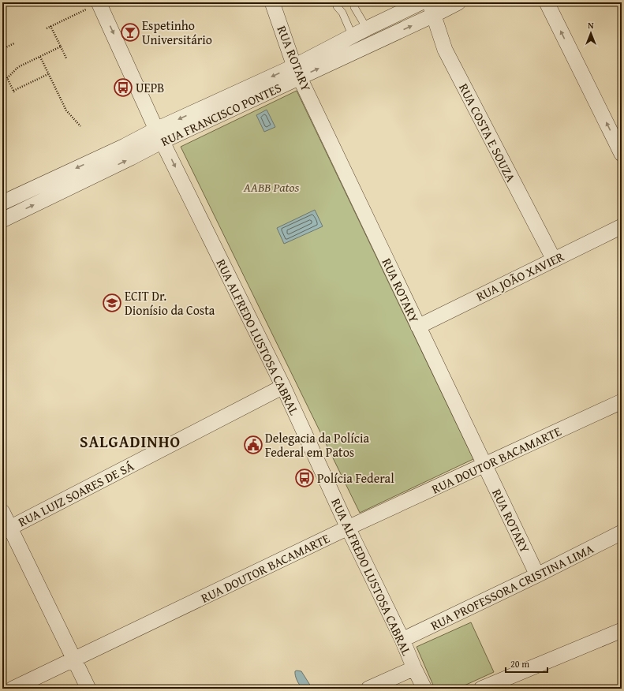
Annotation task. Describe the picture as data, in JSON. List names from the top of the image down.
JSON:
{
  "streets": {
    "street": [
      "RUA ROTARY",
      "RUA FRANCISCO PONTES",
      "RUA COSTA E SOUZA",
      "RUA JOÃO XAVIER",
      "RUA ALFREDO LUSTOSA CABRAL",
      "RUA DOUTOR BACAMARTE",
      "RUA LUIZ SOARES DE SÁ",
      "RUA PROFESSORA CRISTINA LIMA"
    ]
  },
  "crossings": [
    ["RUA ROTARY", "RUA FRANCISCO PONTES"],
    ["RUA ROTARY", "RUA JOÃO XAVIER"],
    ["RUA ROTARY", "RUA DOUTOR BACAMARTE"],
    ["RUA ROTARY", "RUA PROFESSORA CRISTINA LIMA"],
    ["RUA FRANCISCO PONTES", "RUA COSTA E SOUZA"],
    ["RUA FRANCISCO PONTES", "RUA ALFREDO LUSTOSA CABRAL"],
    ["RUA COSTA E SOUZA", "RUA JOÃO XAVIER"],
    ["RUA ALFREDO LUSTOSA CABRAL", "RUA DOUTOR BACAMARTE"],
    ["RUA ALFREDO LUSTOSA CABRAL", "RUA LUIZ SOARES DE SÁ"],
    ["RUA ALFREDO LUSTOSA CABRAL", "RUA PROFESSORA CRISTINA LIMA"]
  ],
  "one_way": ["RUA ALFREDO LUSTOSA CABRAL"],
  "districts": ["SALGADINHO"],
  "parks": ["AABB Patos"],
  "places": {
    "bar": ["Espetinho Universitário"],
    "bus stop": ["UEPB", "Polícia Federal"],
    "school or university": ["ECIT Dr. Dionísio da Costa"],
    "public building": ["Delegacia da Polícia Federal em Patos"]
  },
  "scale_bar": "20 m",
  "north": "top"
}
